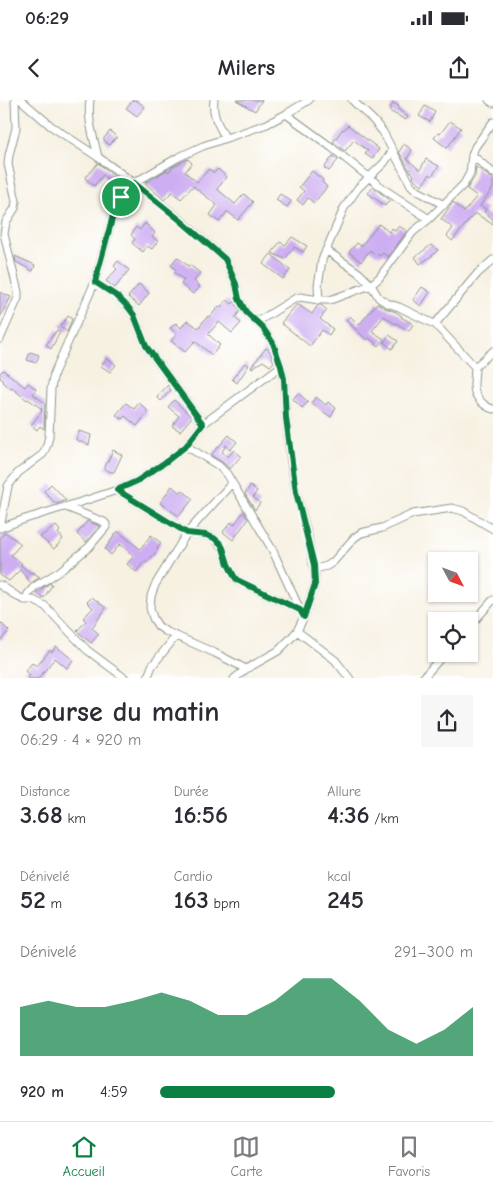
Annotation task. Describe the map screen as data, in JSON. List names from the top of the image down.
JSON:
{
  "north": "bottom right",
  "page": {
    "status": "06:29",
    "header": "Milers",
    "heading": ["Course du matin", "06:29 · 4 × 920 m"],
    "stats": [
      ["Distance", "3.68 km"],
      ["Durée", "16:56"],
      ["Allure", "4:36 /km"],
      ["Dénivelé", "52 m"],
      ["Cardio", "163 bpm"],
      ["kcal", "245"]
    ],
    "chart": ["Dénivelé", "291–300 m"],
    "list": [
      {
        "name": "920 m",
        "note": "4:59"
      }
    ],
    "tabs": ["Accueil", "Carte", "Favoris"]
  }
}
